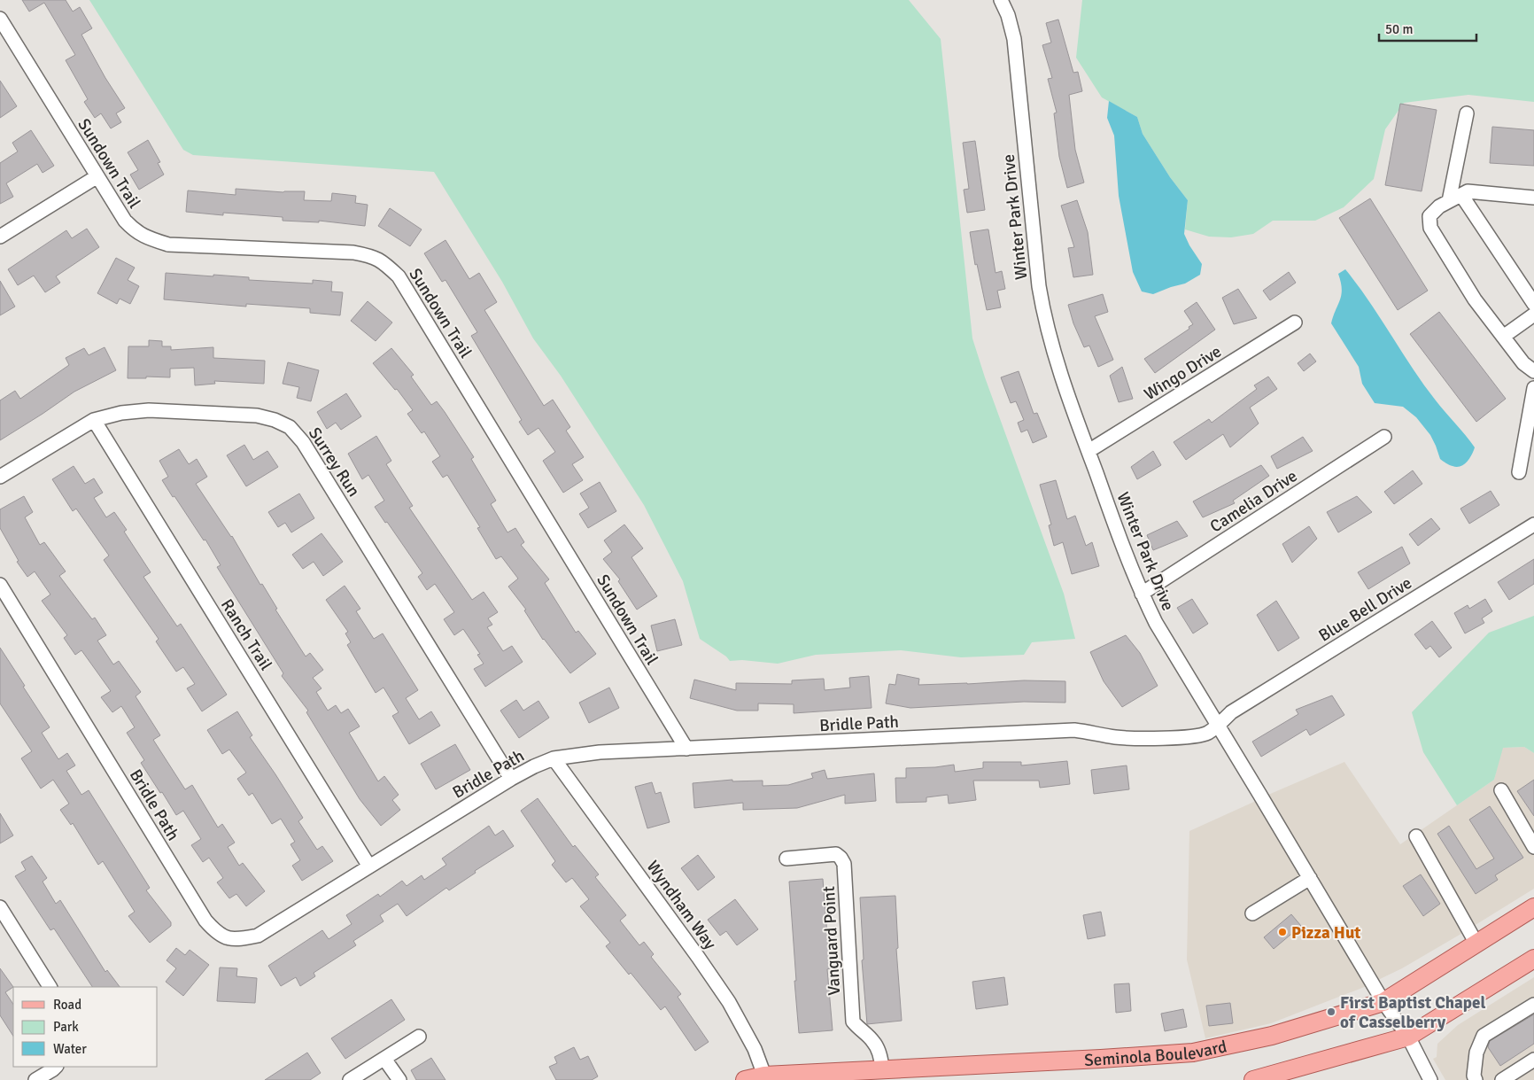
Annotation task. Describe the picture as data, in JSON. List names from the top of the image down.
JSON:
{
  "streets": {
    "main road": ["Seminola Boulevard"],
    "street": [
      "Sundown Trail",
      "Winter Park Drive",
      "Wingo Drive",
      "Surrey Run",
      "Camelia Drive",
      "Blue Bell Drive",
      "Ranch Trail",
      "Bridle Path",
      "Wyndham Way",
      "Vanguard Point"
    ]
  },
  "crossings": [
    ["Sundown Trail", "Bridle Path"],
    ["Winter Park Drive", "Wingo Drive"],
    ["Winter Park Drive", "Camelia Drive"],
    ["Winter Park Drive", "Blue Bell Drive"],
    ["Winter Park Drive", "Bridle Path"],
    ["Winter Park Drive", "Seminola Boulevard"],
    ["Surrey Run", "Ranch Trail"],
    ["Surrey Run", "Bridle Path"],
    ["Blue Bell Drive", "Bridle Path"],
    ["Ranch Trail", "Bridle Path"],
    ["Bridle Path", "Wyndham Way"],
    ["Wyndham Way", "Seminola Boulevard"],
    ["Vanguard Point", "Seminola Boulevard"]
  ],
  "places": ["Pizza Hut", "First Baptist Chapel of Casselberry"],
  "legend": ["Road", "Park", "Water"],
  "scale_bar": "50 m"
}
